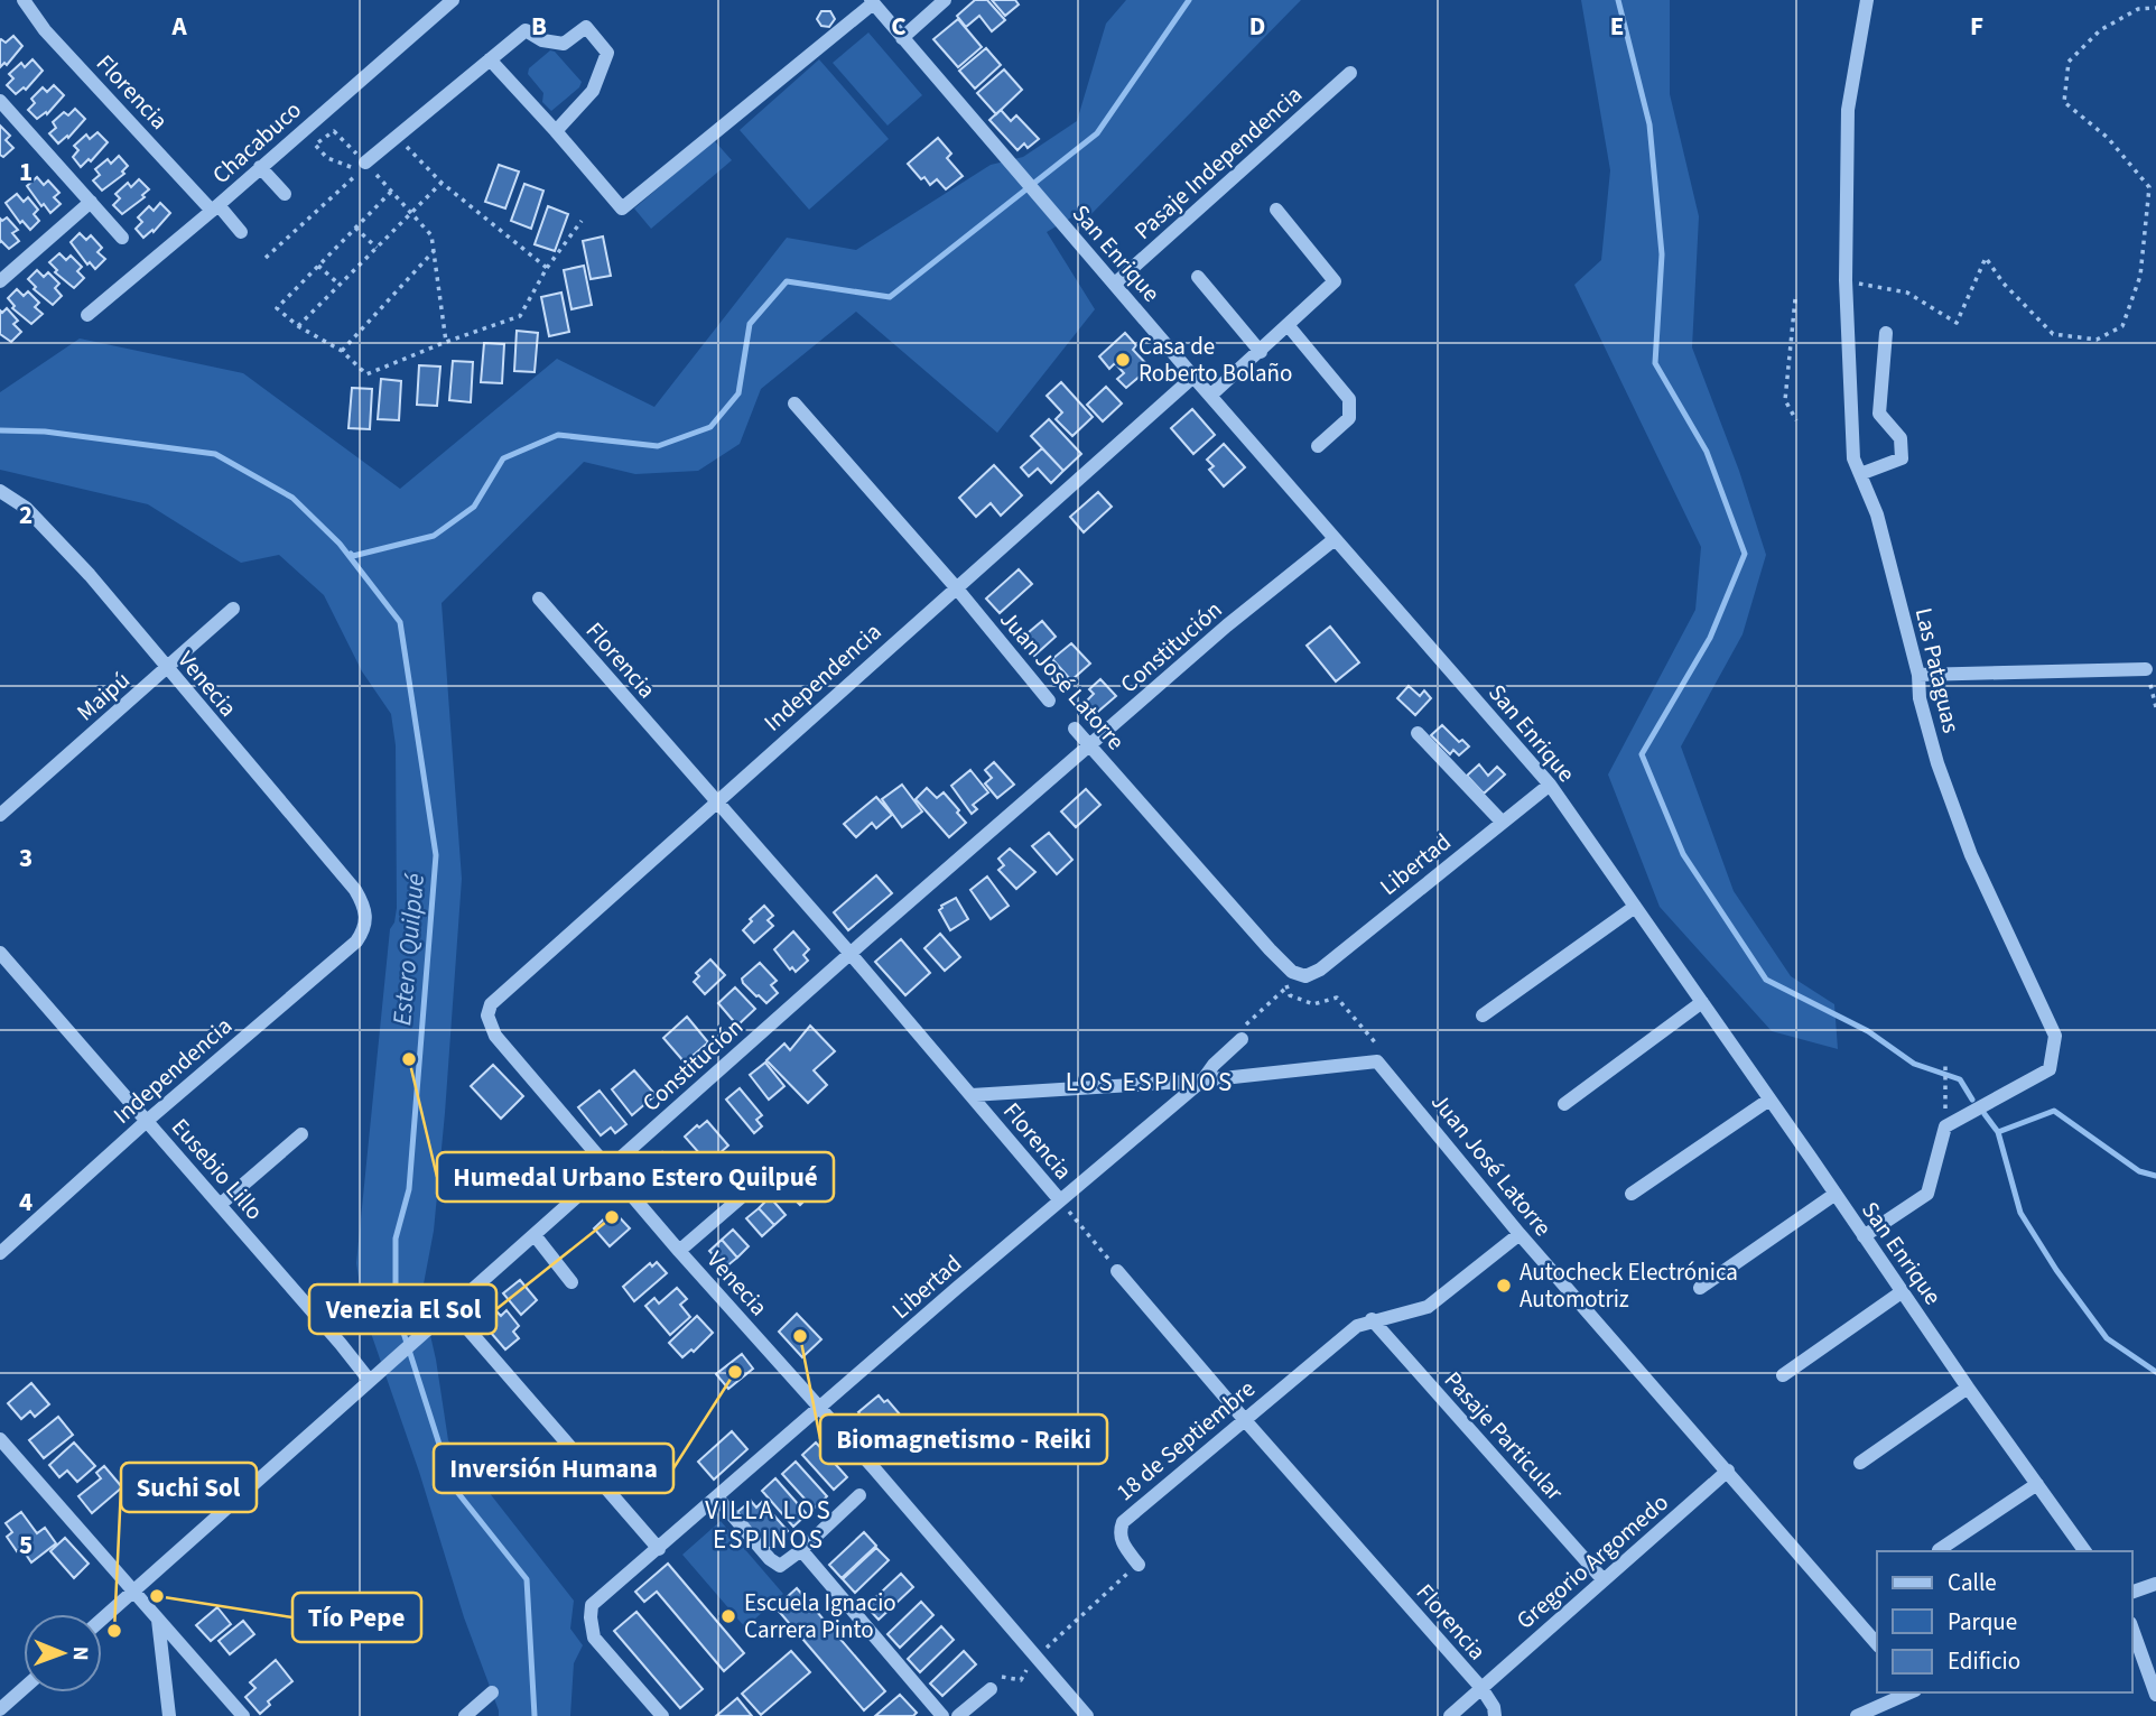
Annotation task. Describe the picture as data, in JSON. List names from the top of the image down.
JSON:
{
  "streets": {
    "street": [
      "Florencia",
      "Chacabuco",
      "Pasaje Independencia",
      "San Enrique",
      "Constitución",
      "Las Pataguas",
      "Independencia",
      "Juan José Latorre",
      "Venecia",
      "Maipú",
      "Libertad",
      "Eusebio Lillo",
      "Pasaje Particular",
      "18 de Septiembre",
      "Gregorio Argomedo"
    ]
  },
  "crossings": [
    ["Florencia", "Chacabuco"],
    ["Florencia", "Constitución"],
    ["Florencia", "Independencia"],
    ["Florencia", "Libertad"],
    ["Florencia", "18 de Septiembre"],
    ["Florencia", "Gregorio Argomedo"],
    ["Pasaje Independencia", "San Enrique"],
    ["San Enrique", "Constitución"],
    ["San Enrique", "Independencia"],
    ["San Enrique", "Libertad"],
    ["Constitución", "Juan José Latorre"],
    ["Constitución", "Venecia"],
    ["Constitución", "Eusebio Lillo"],
    ["Independencia", "Juan José Latorre"],
    ["Independencia", "Venecia"],
    ["Independencia", "Eusebio Lillo"],
    ["Juan José Latorre", "Libertad"],
    ["Juan José Latorre", "18 de Septiembre"],
    ["Juan José Latorre", "Gregorio Argomedo"],
    ["Venecia", "Maipú"],
    ["Venecia", "Libertad"],
    ["Pasaje Particular", "18 de Septiembre"],
    ["Pasaje Particular", "Gregorio Argomedo"]
  ],
  "districts": ["LOS ESPINOS", "VILLA LOS ESPINOS"],
  "water": ["Estero Quilpué"],
  "places": [
    "Casa de Roberto Bolaño",
    "Humedal Urbano Estero Quilpué",
    "Venezia El Sol",
    "Autocheck Electrónica Automotriz",
    "Biomagnetismo - Reiki",
    "Inversión Humana",
    "Tío Pepe",
    "Escuela Ignacio Carrera Pinto",
    "Suchi Sol"
  ],
  "legend": ["Calle", "Parque", "Edificio"],
  "north": "right",
  "grid": {
    "columns": [
      "A",
      "B",
      "C",
      "D",
      "E",
      "F"
    ],
    "rows": [
      "1",
      "2",
      "3",
      "4",
      "5"
    ]
  }
}
